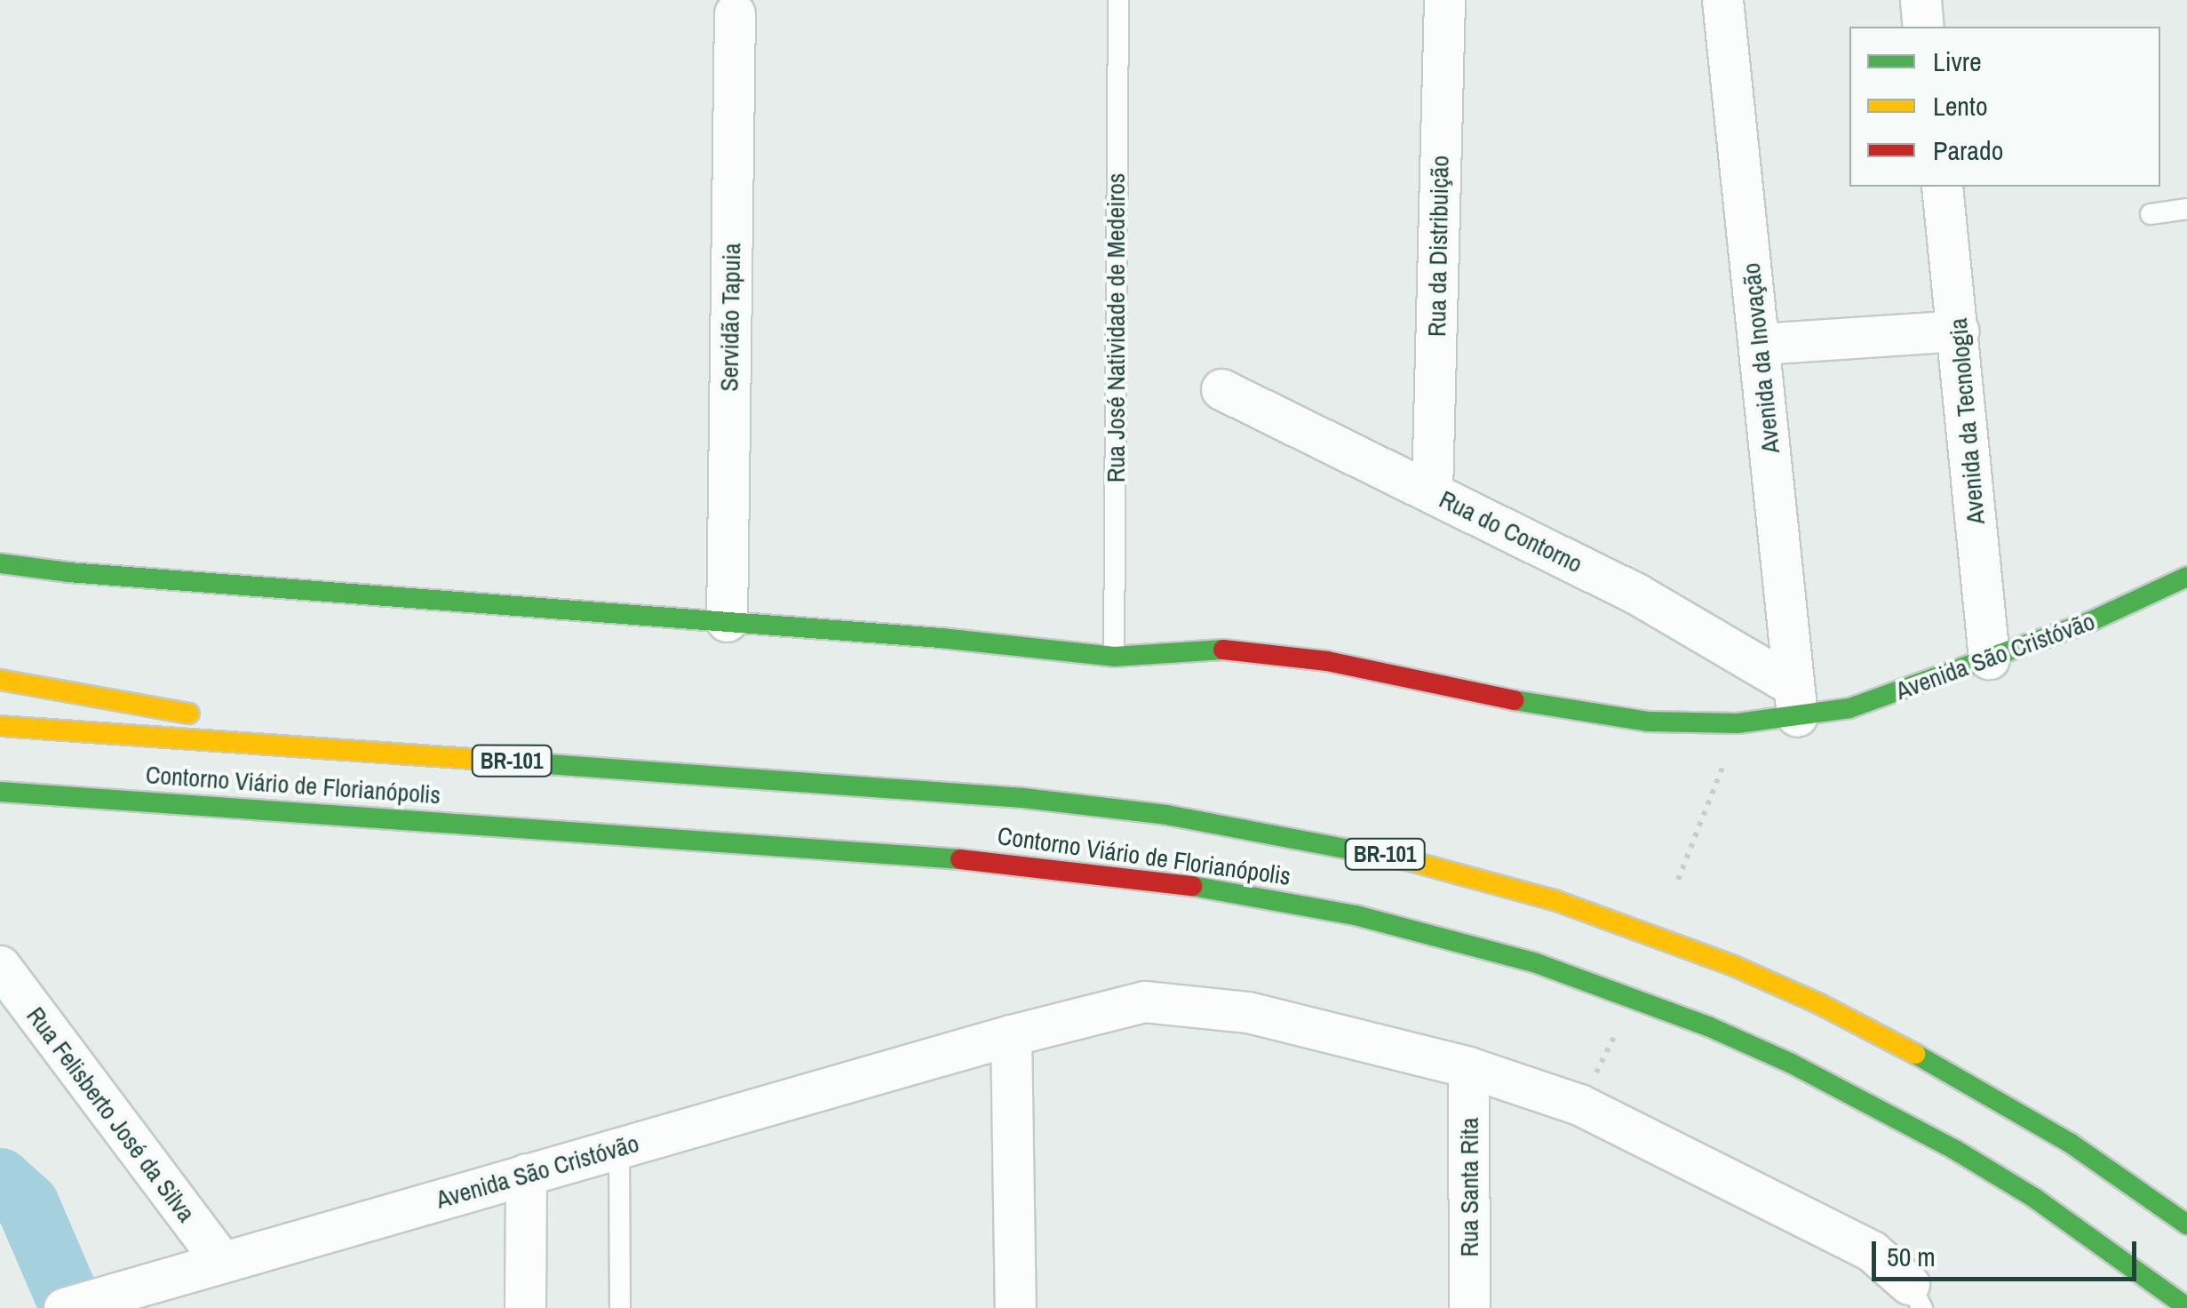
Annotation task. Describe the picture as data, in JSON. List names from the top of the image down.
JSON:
{
  "streets": {
    "main road": ["Avenida São Cristóvão", "BR-101", "Contorno Viário de Florianópolis"],
    "street": [
      "Rua da Distribuição",
      "Servidão Tapuia",
      "Avenida da Inovação",
      "Avenida da Tecnologia",
      "Rua do Contorno",
      "Rua Felisberto José da Silva",
      "Rua Santa Rita"
    ],
    "lane": ["Rua José Natividade de Medeiros"]
  },
  "crossings": [
    ["Rua da Distribuição", "Rua do Contorno"],
    ["Servidão Tapuia", "Avenida São Cristóvão"],
    ["Rua José Natividade de Medeiros", "Avenida São Cristóvão"],
    ["Avenida da Inovação", "Rua do Contorno"],
    ["Avenida da Inovação", "Avenida São Cristóvão"],
    ["Avenida da Tecnologia", "Avenida São Cristóvão"],
    ["Rua do Contorno", "Avenida São Cristóvão"],
    ["Avenida São Cristóvão", "Rua Felisberto José da Silva"],
    ["Avenida São Cristóvão", "Rua Santa Rita"]
  ],
  "legend": ["Livre", "Lento", "Parado"],
  "scale_bar": "50 m"
}
